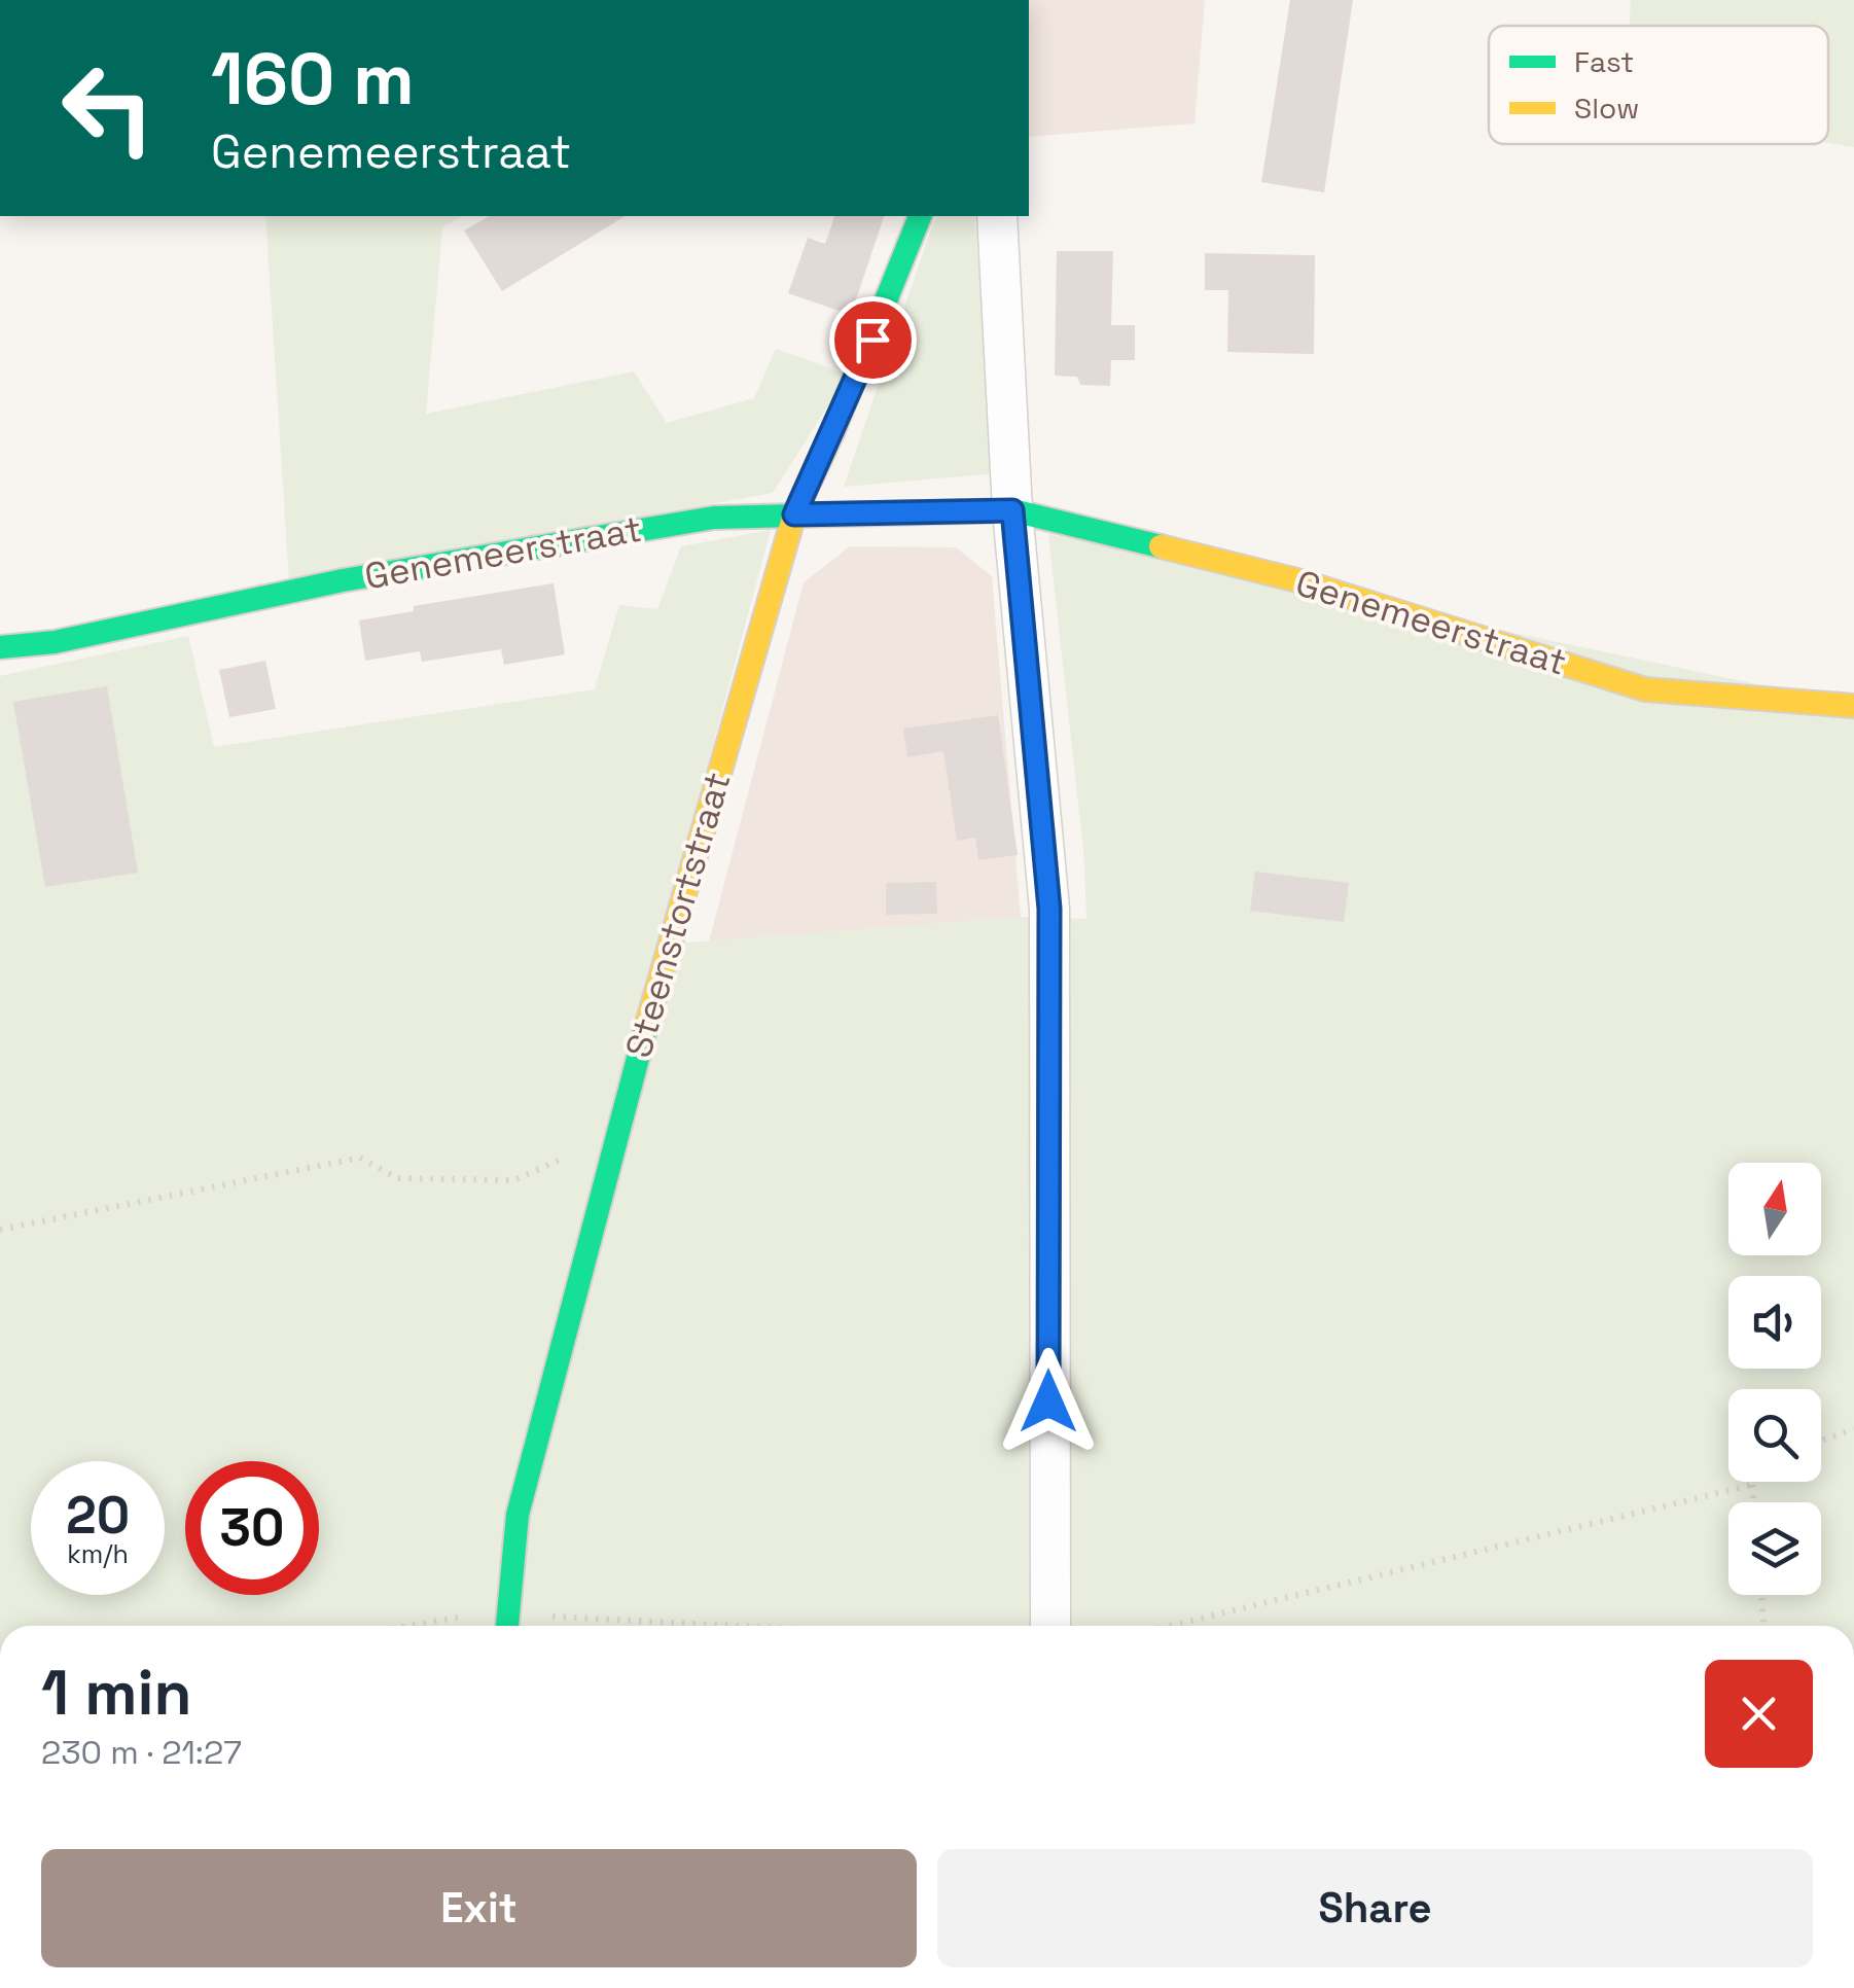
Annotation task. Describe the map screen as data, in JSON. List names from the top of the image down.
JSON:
{
  "streets": {
    "street": ["Genemeerstraat", "Steenstortstraat"]
  },
  "crossings": [
    ["Genemeerstraat", "Steenstortstraat"]
  ],
  "legend": ["Fast", "Slow"],
  "north": "top",
  "page": {
    "turn": ["160 m", "Genemeerstraat"],
    "speed": "20 km/h",
    "limit": "30",
    "heading": ["1 min", "230 m · 21:27"],
    "buttons": ["Exit", "Share"]
  }
}
